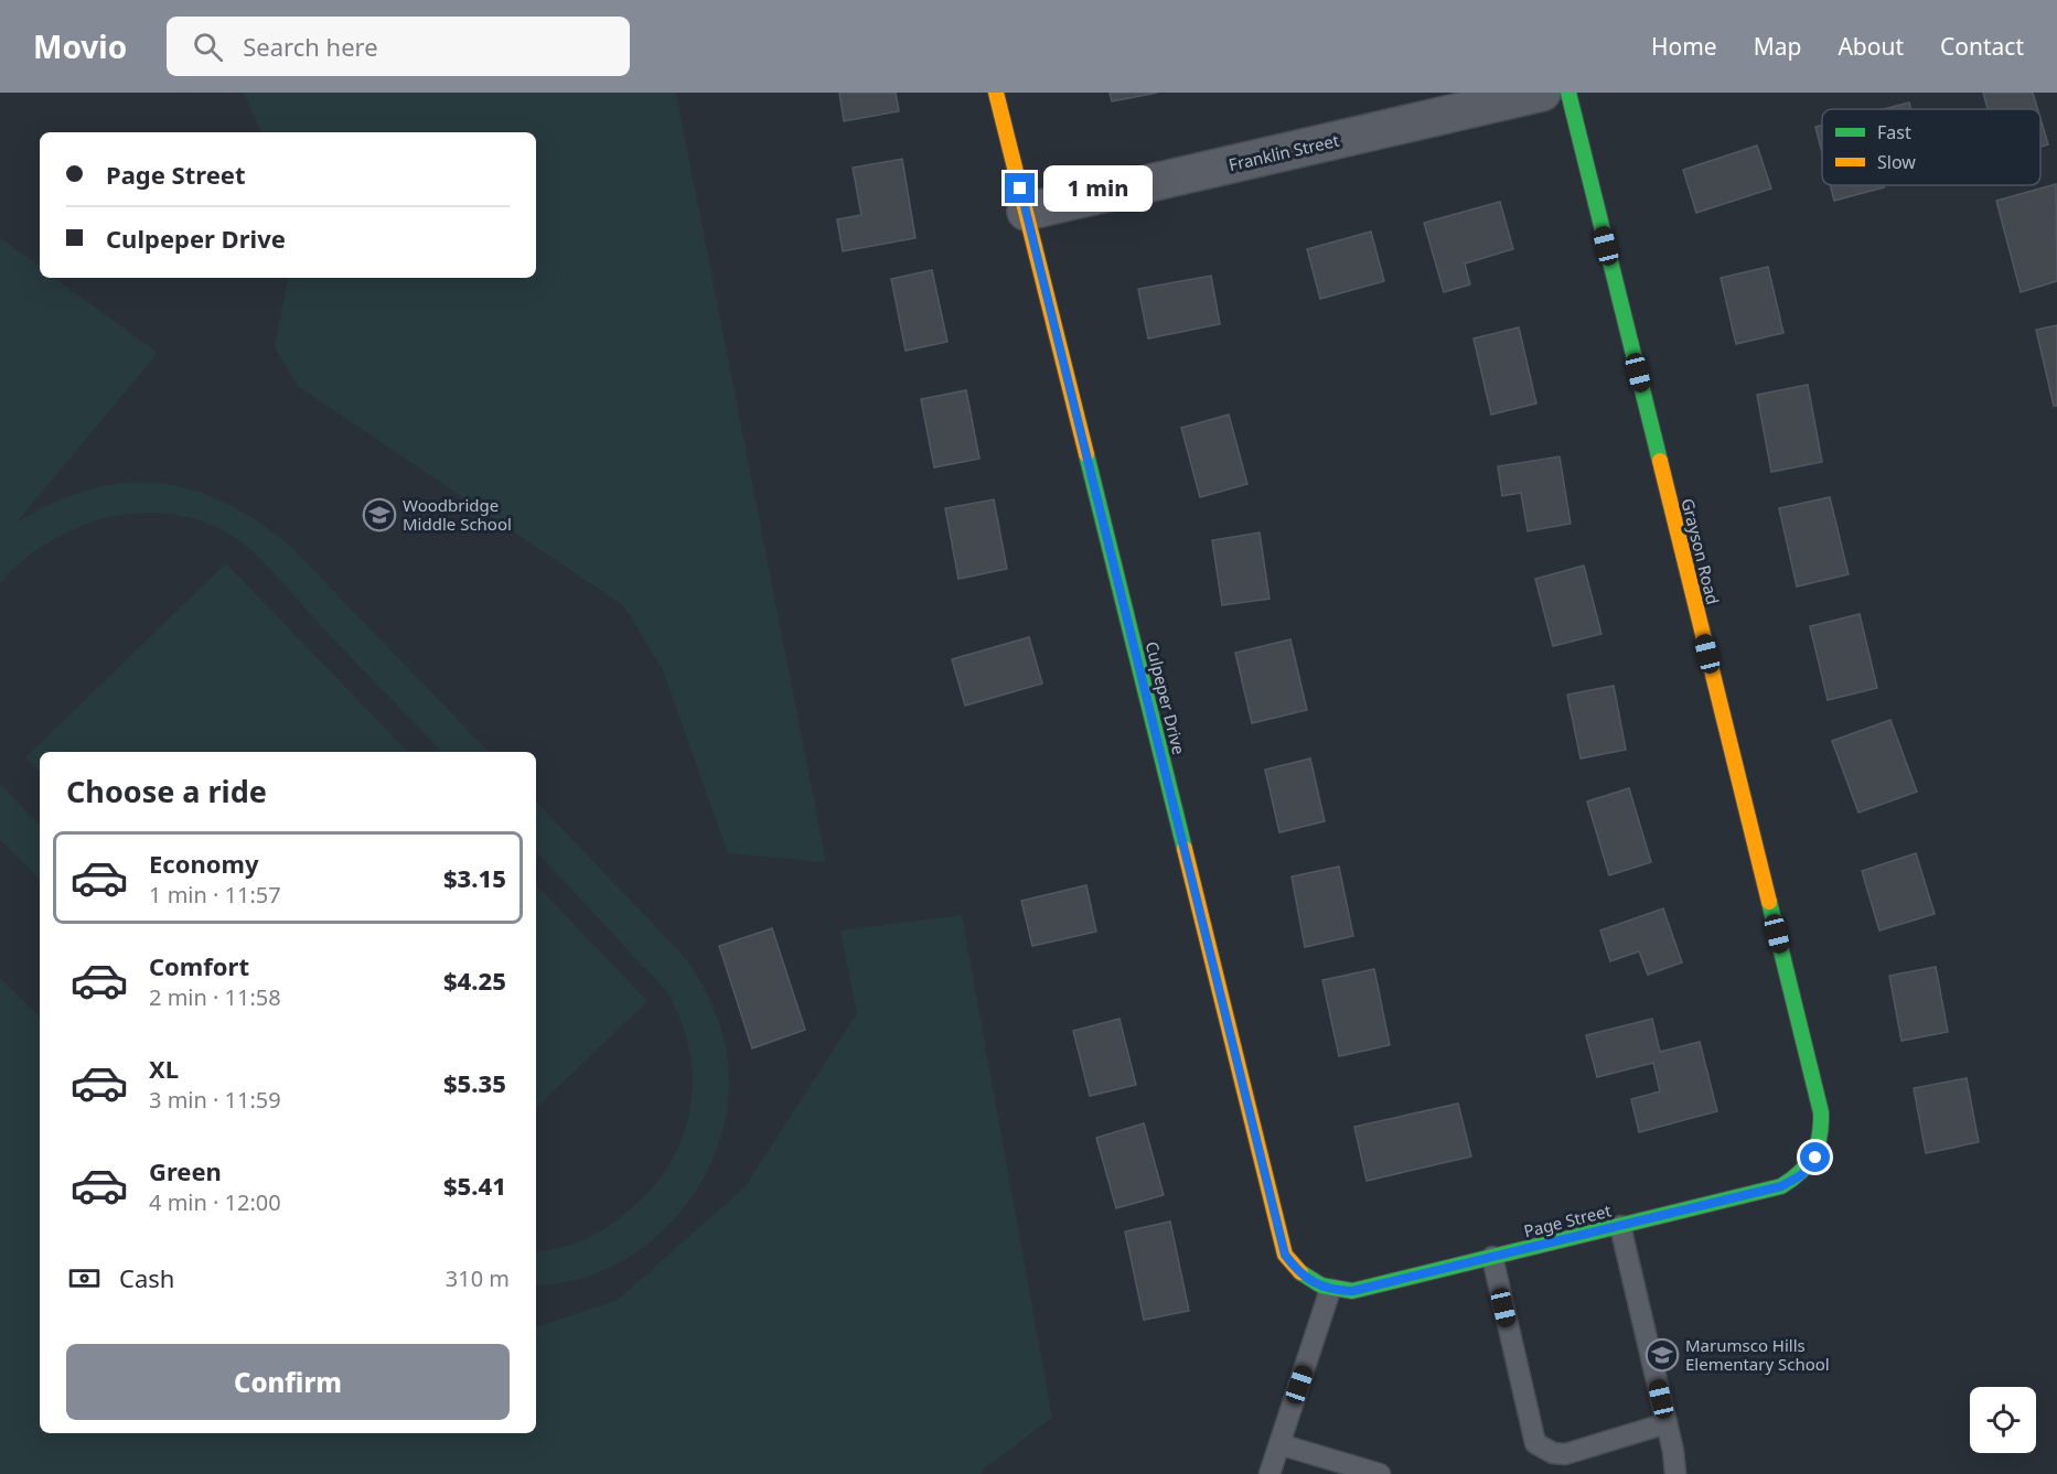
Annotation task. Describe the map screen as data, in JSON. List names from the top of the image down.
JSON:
{
  "streets": {
    "street": [
      "Franklin Street",
      "Grayson Road",
      "Culpeper Drive",
      "Page Street"
    ]
  },
  "crossings": [
    ["Franklin Street", "Culpeper Drive"],
    ["Grayson Road", "Page Street"],
    ["Culpeper Drive", "Page Street"]
  ],
  "places": {
    "school or university": ["Woodbridge Middle School", "Marumsco Hills Elementary School"]
  },
  "legend": ["Fast", "Slow"],
  "page": {
    "header": "Movio",
    "search": "Search here",
    "nav": [
      "Home",
      "Map",
      "About",
      "Contact"
    ],
    "banner": ["Page Street", "Culpeper Drive"],
    "bubble": "1 min",
    "heading": "Choose a ride",
    "list": [
      {
        "name": "Economy",
        "note": "1 min · 11:57",
        "value": "$3.15"
      },
      {
        "name": "Comfort",
        "note": "2 min · 11:58",
        "value": "$4.25"
      },
      {
        "name": "XL",
        "note": "3 min · 11:59",
        "value": "$5.35"
      },
      {
        "name": "Green",
        "note": "4 min · 12:00",
        "value": "$5.41"
      }
    ],
    "pay": ["Cash", "310 m"],
    "buttons": "Confirm"
  }
}
